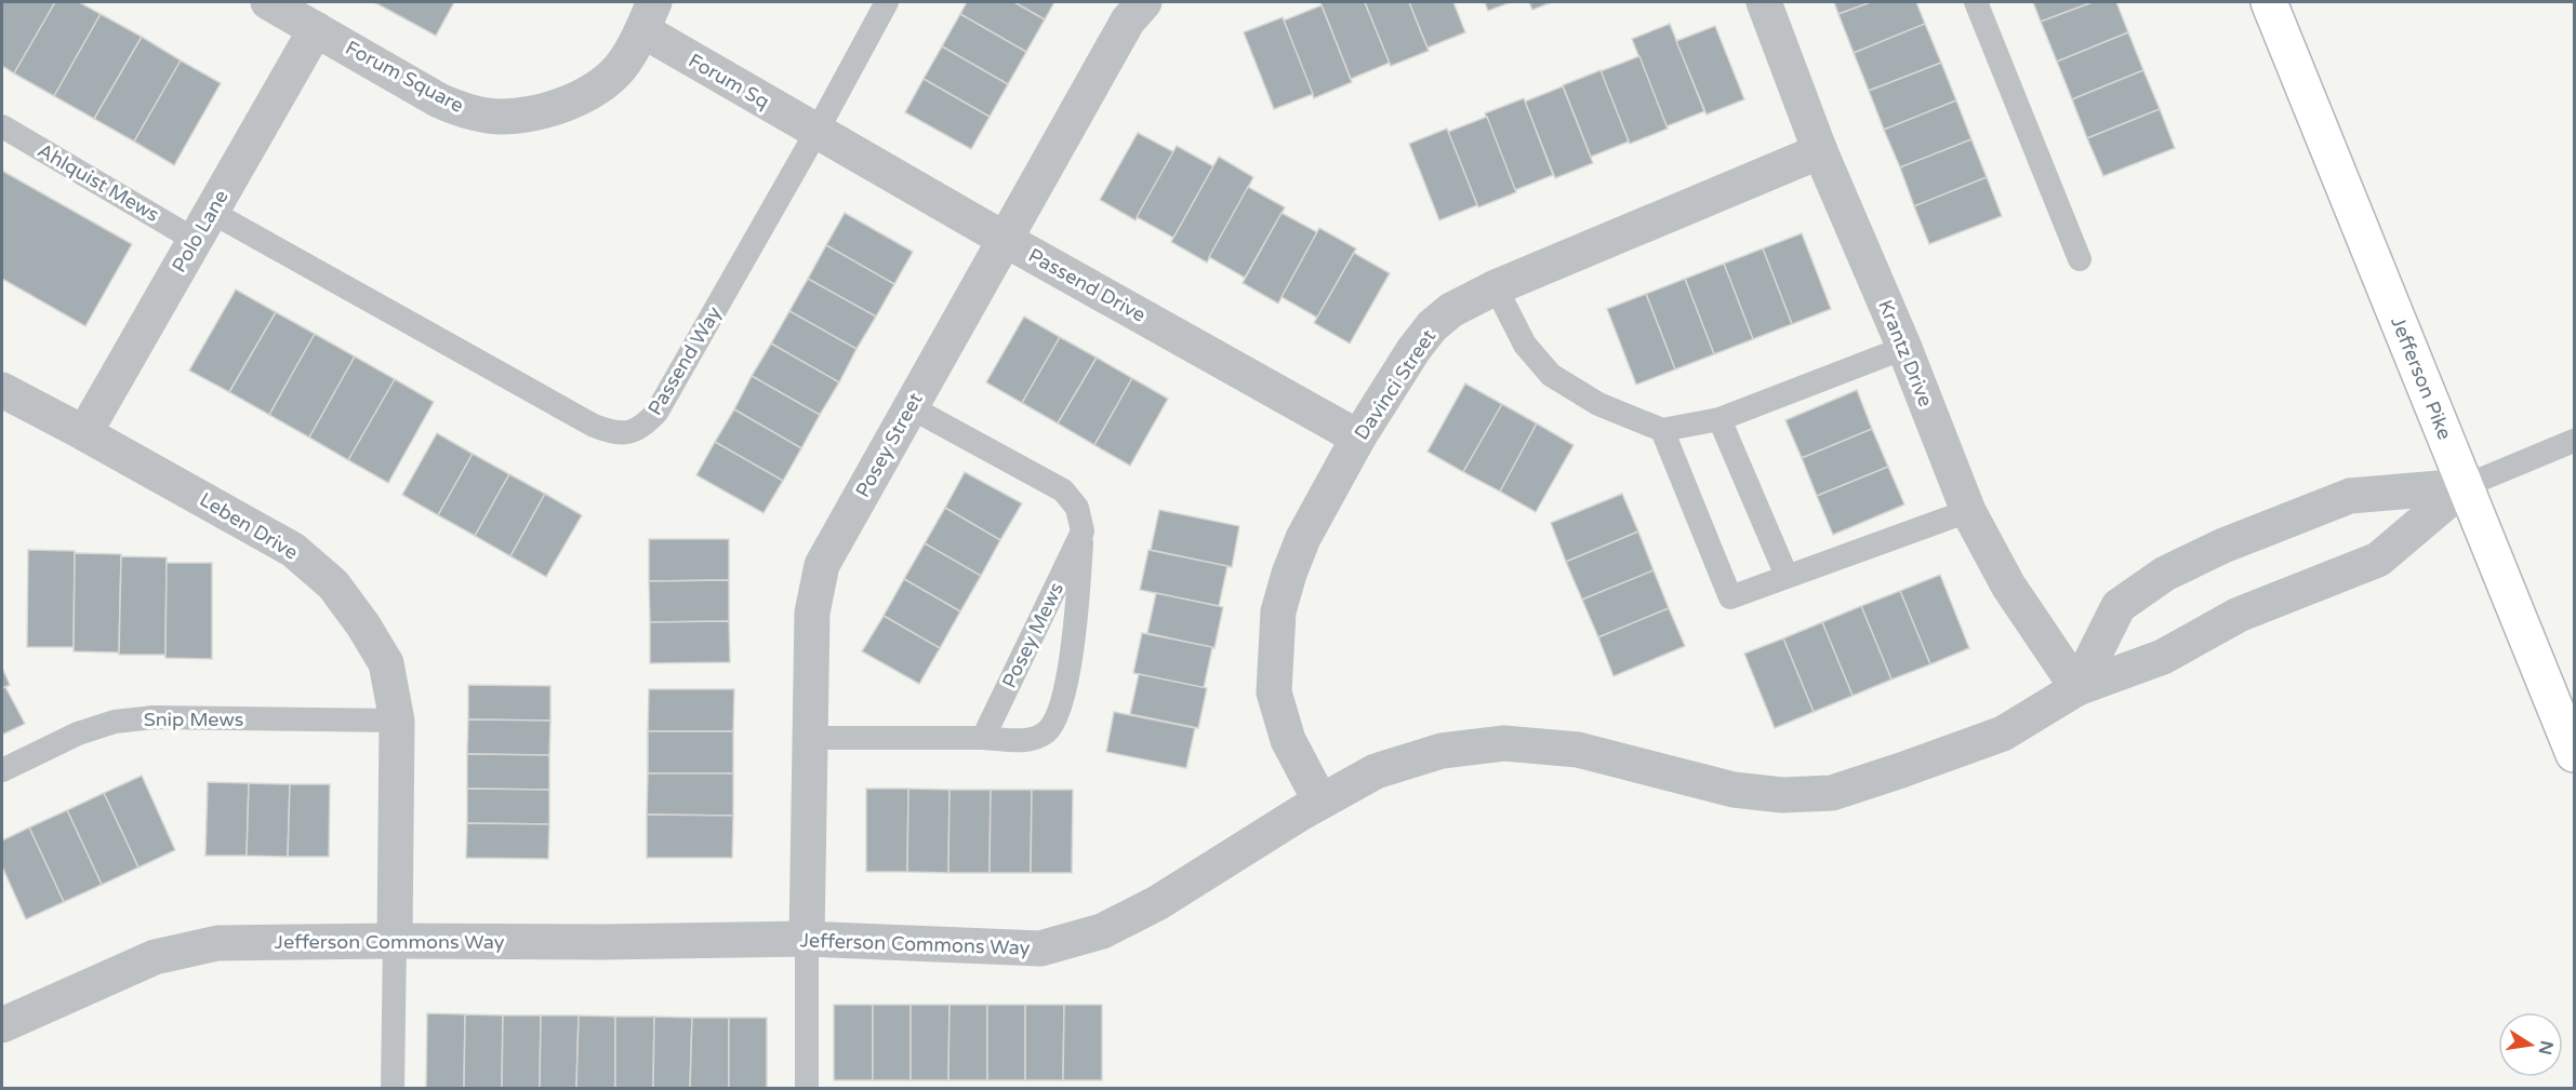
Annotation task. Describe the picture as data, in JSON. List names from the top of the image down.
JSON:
{
  "streets": {
    "main road": ["Jefferson Pike"],
    "street": [
      "Forum Square",
      "Forum Sq",
      "Polo Lane",
      "Passend Drive",
      "Krantz Drive",
      "Davinci Street",
      "Posey Street",
      "Leben Drive",
      "Jefferson Commons Way"
    ],
    "lane": [
      "Ahlquist Mews",
      "Passend Way",
      "Posey Mews",
      "Snip Mews"
    ]
  },
  "crossings": [
    ["Forum Square", "Forum Sq"],
    ["Forum Square", "Polo Lane"],
    ["Forum Sq", "Passend Drive"],
    ["Forum Sq", "Passend Way"],
    ["Ahlquist Mews", "Polo Lane"],
    ["Ahlquist Mews", "Passend Way"],
    ["Polo Lane", "Passend Way"],
    ["Polo Lane", "Leben Drive"],
    ["Passend Drive", "Passend Way"],
    ["Passend Drive", "Davinci Street"],
    ["Passend Drive", "Posey Street"],
    ["Krantz Drive", "Davinci Street"],
    ["Krantz Drive", "Jefferson Commons Way"],
    ["Jefferson Pike", "Jefferson Commons Way"],
    ["Davinci Street", "Jefferson Commons Way"],
    ["Posey Street", "Posey Mews"],
    ["Posey Street", "Jefferson Commons Way"],
    ["Leben Drive", "Snip Mews"],
    ["Leben Drive", "Jefferson Commons Way"]
  ],
  "north": "right"
}
